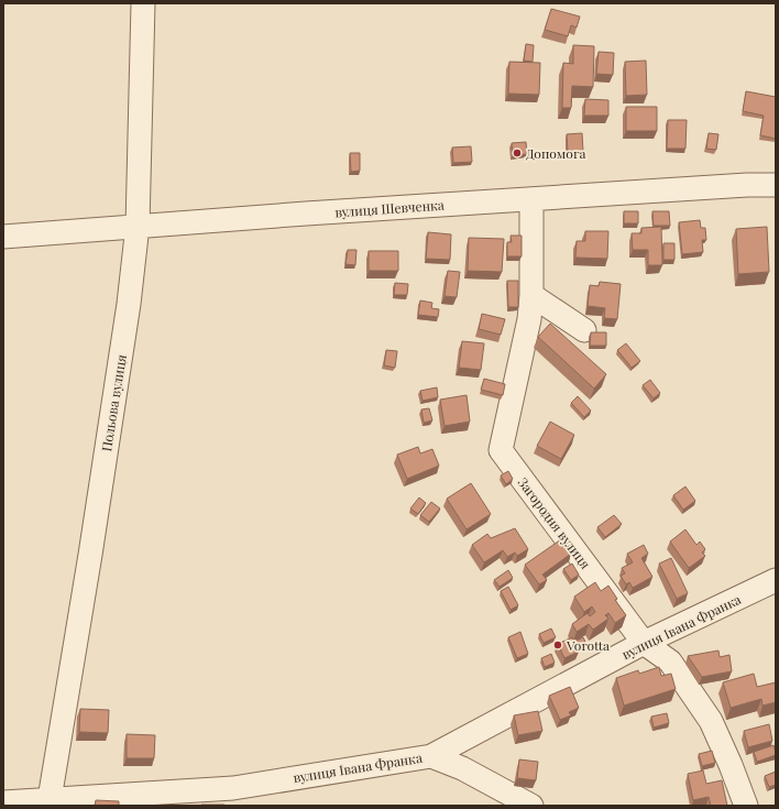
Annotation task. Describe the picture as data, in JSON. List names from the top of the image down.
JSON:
{
  "streets": {
    "street": [
      "вулиця Шевченка",
      "Польова вулиця",
      "Загородня вулиця",
      "вулиця Івана Франка"
    ]
  },
  "crossings": [
    ["вулиця Шевченка", "Польова вулиця"],
    ["вулиця Шевченка", "Загородня вулиця"],
    ["Польова вулиця", "вулиця Івана Франка"],
    ["Загородня вулиця", "вулиця Івана Франка"]
  ],
  "places": ["Допомога", "Vorotta"]
}
